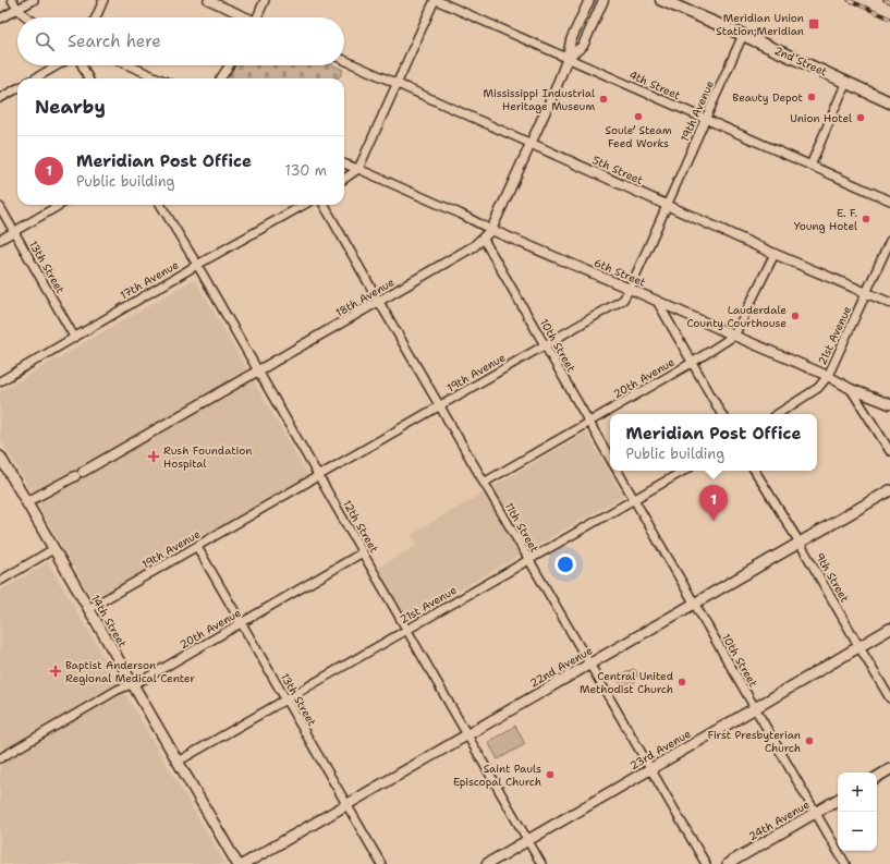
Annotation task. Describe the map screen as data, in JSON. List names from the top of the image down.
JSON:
{
  "streets": {
    "main road": [
      "2nd Street",
      "14th Street",
      "22nd Avenue",
      "23rd Avenue",
      "24th Avenue"
    ],
    "street": [
      "4th Street",
      "19th Avenue",
      "5th Street",
      "13th Street",
      "6th Street",
      "17th Avenue",
      "18th Avenue",
      "21st Avenue",
      "10th Street",
      "20th Avenue",
      "12th Street",
      "11th Street",
      "9th Street"
    ]
  },
  "crossings": [
    ["2nd Street", "19th Avenue"],
    ["4th Street", "19th Avenue"],
    ["4th Street", "18th Avenue"],
    ["19th Avenue", "5th Street"],
    ["19th Avenue", "13th Street"],
    ["19th Avenue", "6th Street"],
    ["19th Avenue", "10th Street"],
    ["19th Avenue", "12th Street"],
    ["19th Avenue", "11th Street"],
    ["19th Avenue", "14th Street"],
    ["5th Street", "18th Avenue"],
    ["5th Street", "21st Avenue"],
    ["13th Street", "17th Avenue"],
    ["13th Street", "21st Avenue"],
    ["13th Street", "20th Avenue"],
    ["13th Street", "22nd Avenue"],
    ["6th Street", "18th Avenue"],
    ["6th Street", "21st Avenue"],
    ["6th Street", "20th Avenue"],
    ["17th Avenue", "12th Street"],
    ["18th Avenue", "10th Street"],
    ["18th Avenue", "12th Street"],
    ["18th Avenue", "11th Street"],
    ["18th Avenue", "14th Street"],
    ["21st Avenue", "10th Street"],
    ["21st Avenue", "12th Street"],
    ["21st Avenue", "11th Street"],
    ["21st Avenue", "14th Street"],
    ["10th Street", "20th Avenue"],
    ["10th Street", "22nd Avenue"],
    ["10th Street", "23rd Avenue"],
    ["10th Street", "24th Avenue"],
    ["20th Avenue", "12th Street"],
    ["20th Avenue", "11th Street"],
    ["20th Avenue", "14th Street"],
    ["12th Street", "22nd Avenue"],
    ["12th Street", "23rd Avenue"],
    ["11th Street", "22nd Avenue"],
    ["11th Street", "23rd Avenue"],
    ["9th Street", "22nd Avenue"],
    ["9th Street", "23rd Avenue"]
  ],
  "places": {
    "transit": ["Meridian Union Station;Meridian"],
    "other": [
      "Beauty Depot",
      "Mississippi Industrial Heritage Museum",
      "Soule’ Steam Feed Works",
      "Union Hotel",
      "E. F. Young Hotel",
      "Lauderdale County Courthouse",
      "Central United Methodist Church",
      "First Presbyterian Church",
      "Saint Pauls Episcopal Church"
    ],
    "health": ["Rush Foundation Hospital", "Baptist Anderson Regional Medical Center"]
  },
  "page": {
    "search": "Search here",
    "heading": "Nearby",
    "list": [
      {
        "mark": "1",
        "name": "Meridian Post Office",
        "note": "Public building",
        "value": "130 m"
      }
    ],
    "popup": ["Meridian Post Office", "Public building"],
    "pins": "1",
    "map_buttons": ["+", "−"]
  }
}
